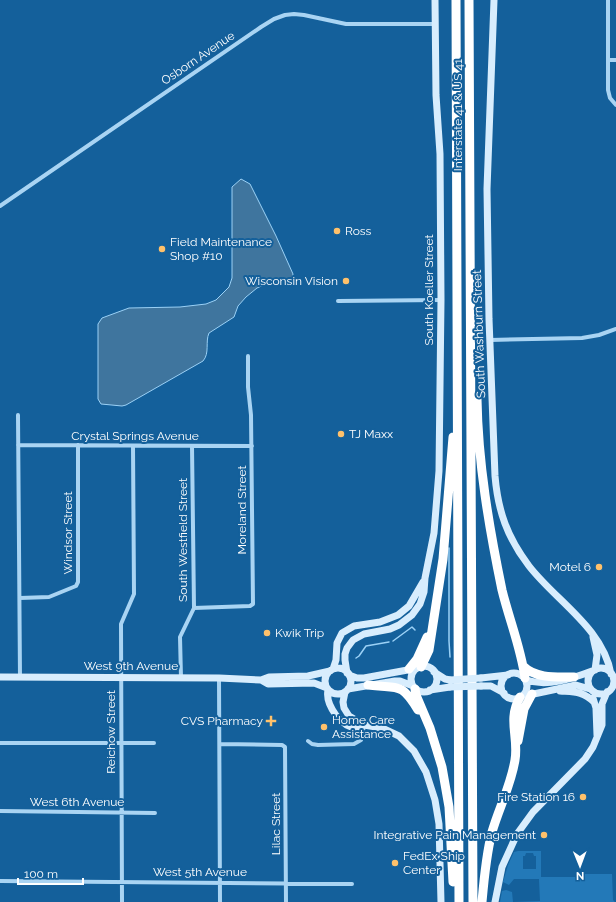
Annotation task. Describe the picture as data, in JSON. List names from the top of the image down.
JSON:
{
  "streets": {
    "highway": ["Interstate 41 & US 41"],
    "street": [
      "Osborn Avenue",
      "South Koeller Street",
      "South Washburn Street",
      "Crystal Springs Avenue",
      "Moreland Street",
      "Windsor Street",
      "South Westfield Street",
      "West 9th Avenue",
      "Reichow Street",
      "West 6th Avenue",
      "Lilac Street",
      "West 5th Avenue"
    ]
  },
  "crossings": [
    ["Osborn Avenue", "South Koeller Street"],
    ["South Koeller Street", "West 9th Avenue"],
    ["Crystal Springs Avenue", "Moreland Street"],
    ["Crystal Springs Avenue", "Windsor Street"],
    ["Crystal Springs Avenue", "South Westfield Street"],
    ["Crystal Springs Avenue", "Reichow Street"],
    ["Moreland Street", "South Westfield Street"],
    ["South Westfield Street", "West 9th Avenue"],
    ["West 9th Avenue", "Reichow Street"],
    ["Reichow Street", "West 6th Avenue"],
    ["Reichow Street", "West 5th Avenue"],
    ["Lilac Street", "West 5th Avenue"]
  ],
  "places": {
    "other": [
      "Ross",
      "Field Maintenance Shop #10",
      "Wisconsin Vision",
      "TJ Maxx",
      "Motel 6",
      "Kwik Trip",
      "Home Care Assistance",
      "Fire Station 16",
      "Integrative Pain Management",
      "FedEx Ship Center"
    ],
    "health": ["CVS Pharmacy"]
  },
  "scale_bar": "100 m",
  "north": "bottom"
}
